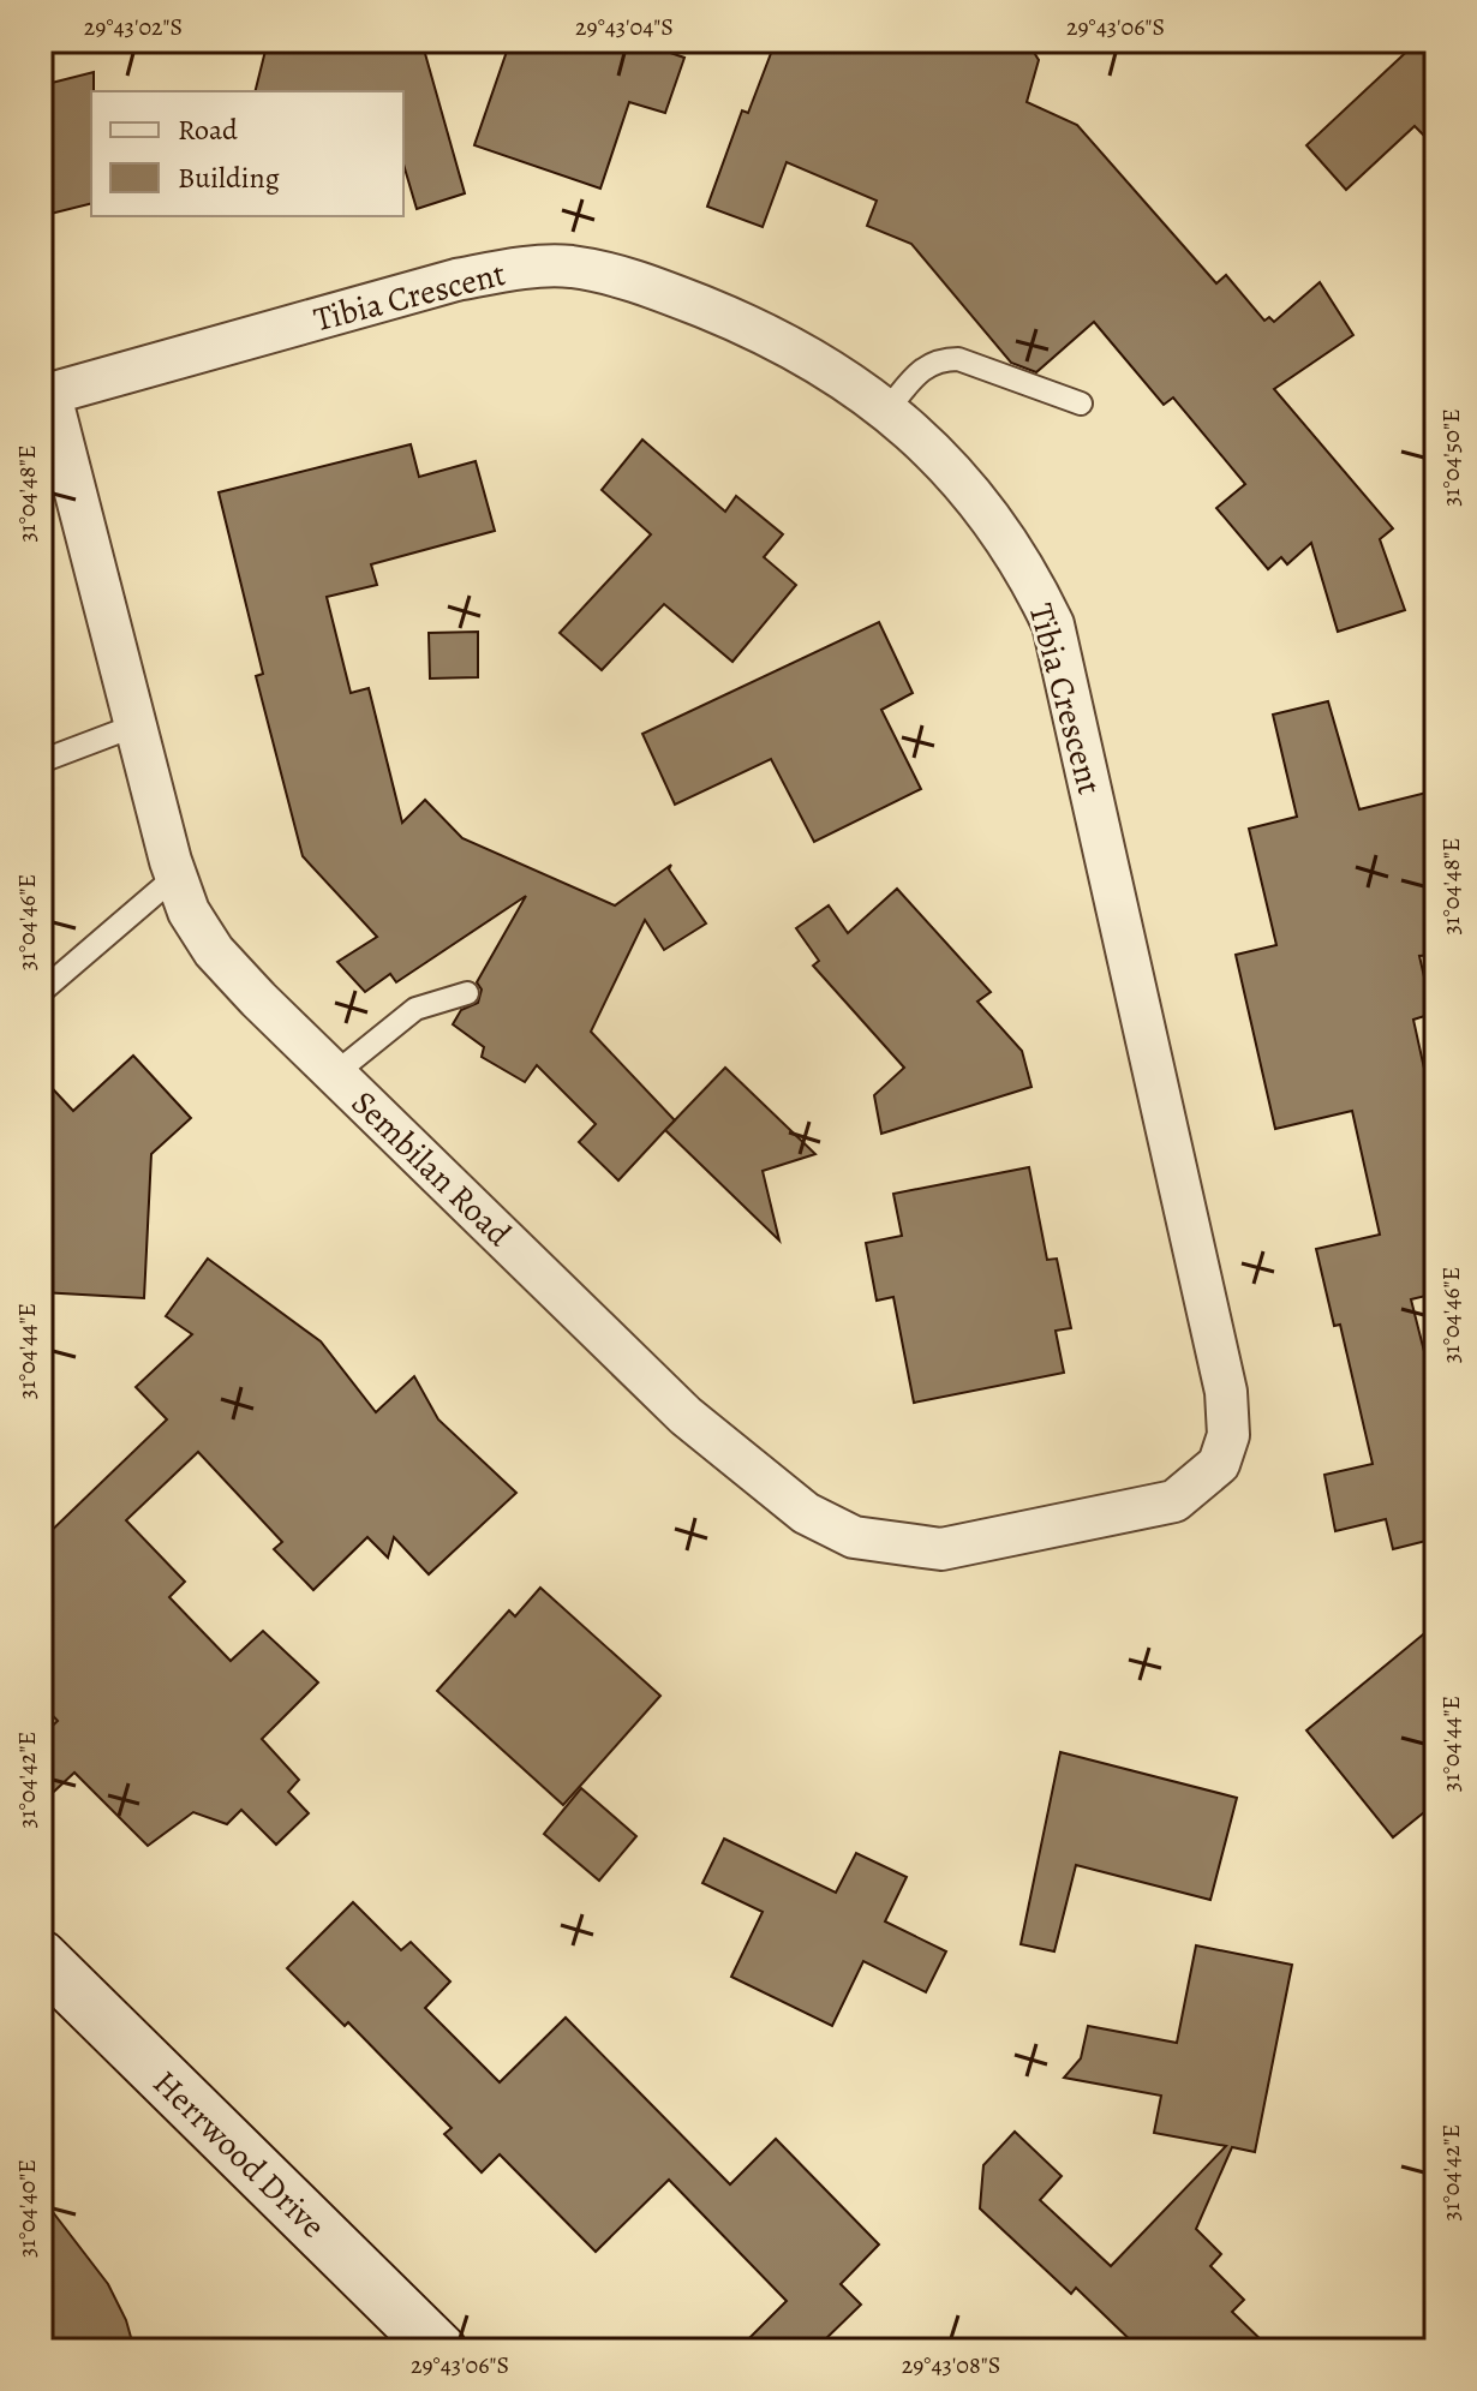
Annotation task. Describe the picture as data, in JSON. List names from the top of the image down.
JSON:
{
  "streets": {
    "street": ["Tibia Crescent", "Sembilan Road", "Herrwood Drive"]
  },
  "crossings": [
    ["Tibia Crescent", "Sembilan Road"]
  ],
  "legend": ["Road", "Building"],
  "coordinates": [
    "29°43'02\"S",
    "29°43'04\"S",
    "29°43'06\"S",
    "31°04'50\"E",
    "31°04'48\"E",
    "31°04'46\"E",
    "31°04'44\"E",
    "31°04'42\"E",
    "31°04'40\"E",
    "29°43'08\"S"
  ]
}
